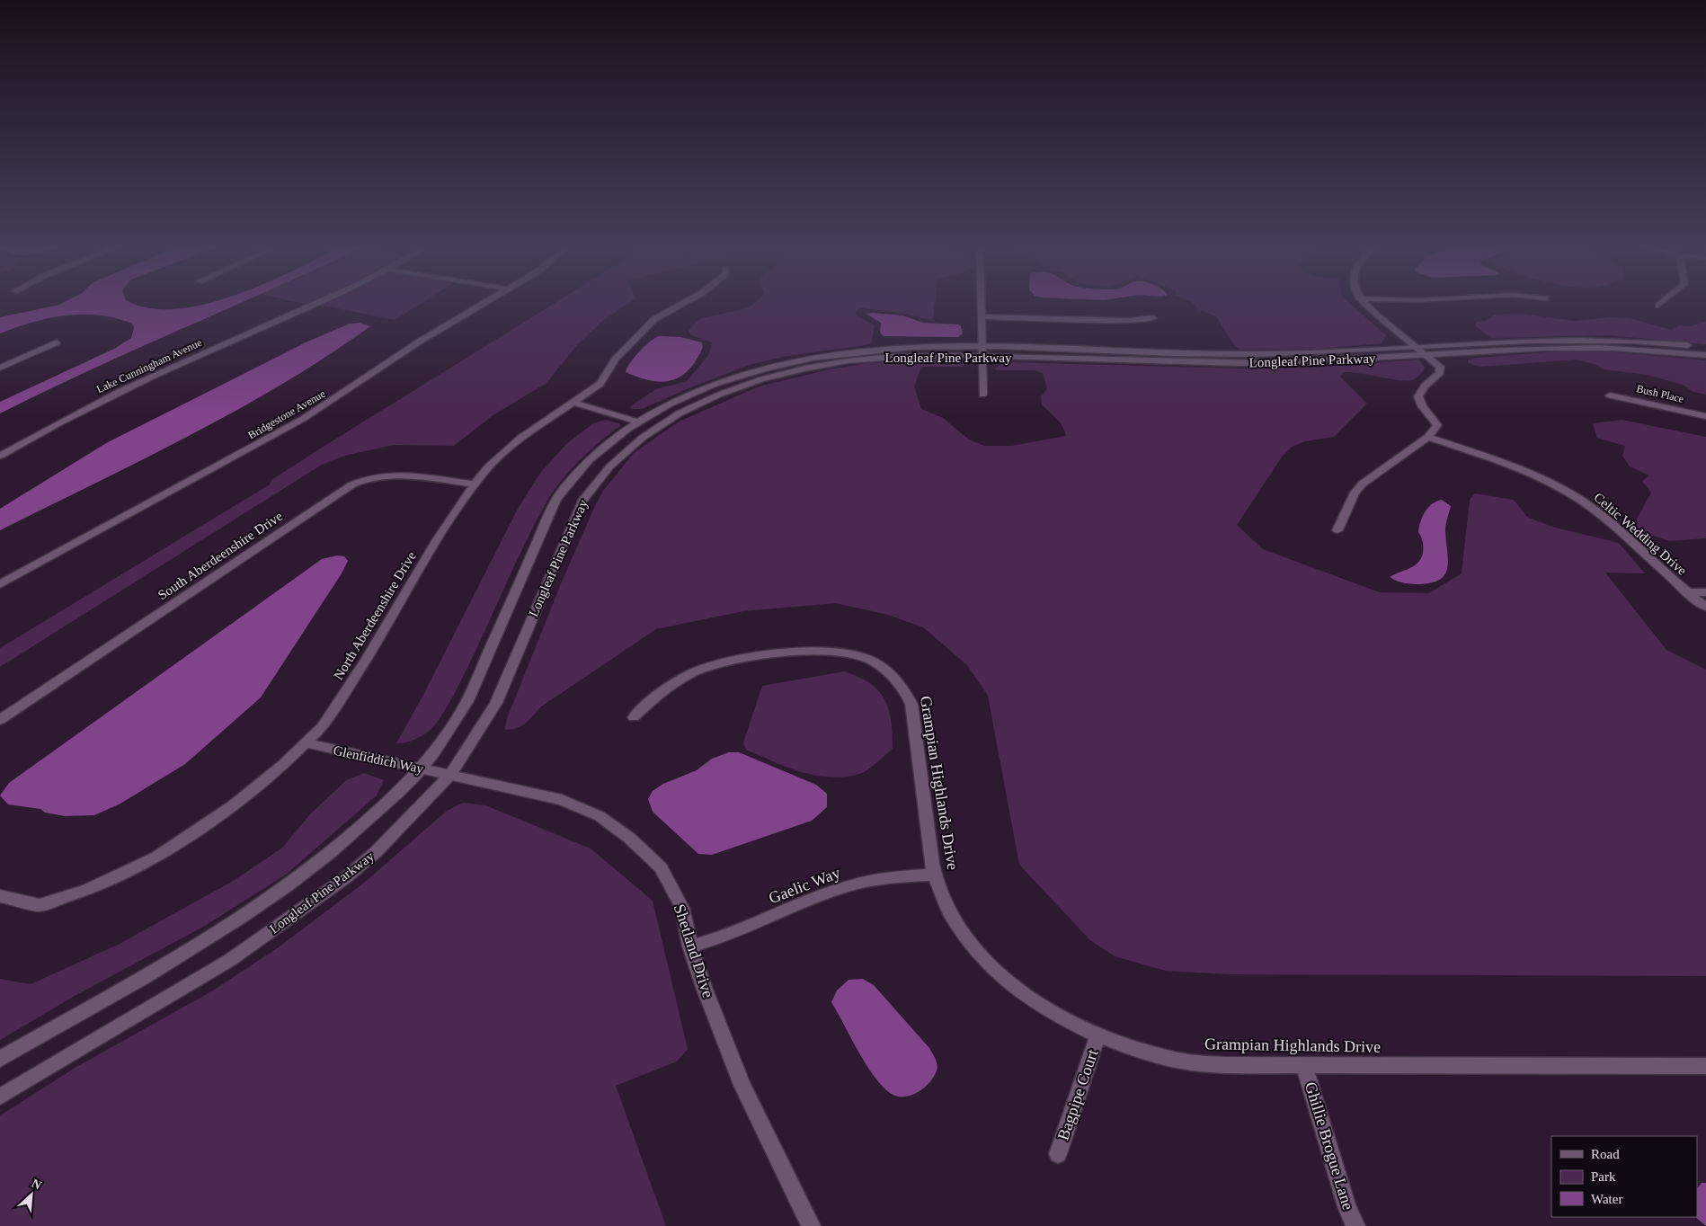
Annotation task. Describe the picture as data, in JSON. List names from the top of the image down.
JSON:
{
  "streets": {
    "street": [
      "Longleaf Pine Parkway",
      "Lake Cunningham Avenue",
      "Bush Place",
      "Bridgestone Avenue",
      "Celtic Wedding Drive",
      "South Aberdeenshire Drive",
      "North Aberdeenshire Drive",
      "Glenfiddich Way",
      "Grampian Highlands Drive",
      "Gaelic Way",
      "Shetland Drive",
      "Bagpipe Court",
      "Ghillie Brogue Lane"
    ]
  },
  "crossings": [
    ["Longleaf Pine Parkway", "Glenfiddich Way"],
    ["Longleaf Pine Parkway", "Shetland Drive"],
    ["South Aberdeenshire Drive", "North Aberdeenshire Drive"],
    ["North Aberdeenshire Drive", "Glenfiddich Way"],
    ["Glenfiddich Way", "Shetland Drive"],
    ["Grampian Highlands Drive", "Gaelic Way"],
    ["Grampian Highlands Drive", "Bagpipe Court"],
    ["Grampian Highlands Drive", "Ghillie Brogue Lane"],
    ["Gaelic Way", "Shetland Drive"]
  ],
  "legend": ["Road", "Park", "Water"],
  "north": "top right"
}
